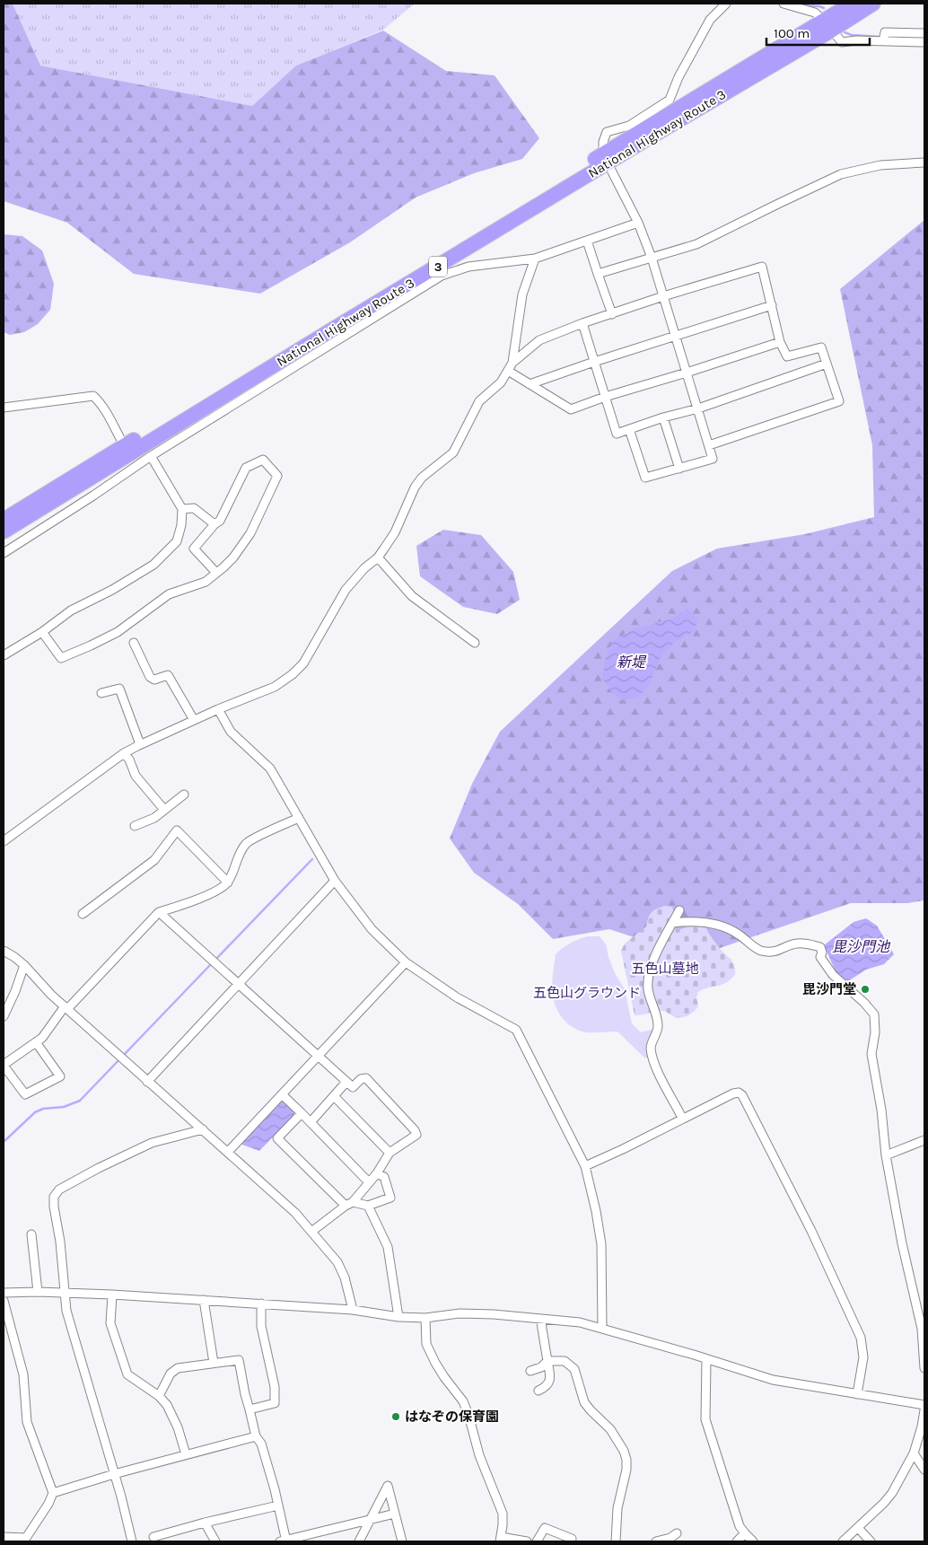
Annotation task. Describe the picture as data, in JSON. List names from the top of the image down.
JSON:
{
  "streets": {
    "highway": ["National Highway Route 3", "3"]
  },
  "water": ["新堤", "毘沙門池"],
  "parks": ["五色山墓地", "五色山グラウンド"],
  "places": ["毘沙門堂", "はなぞの保育園"],
  "scale_bar": "100 m"
}
